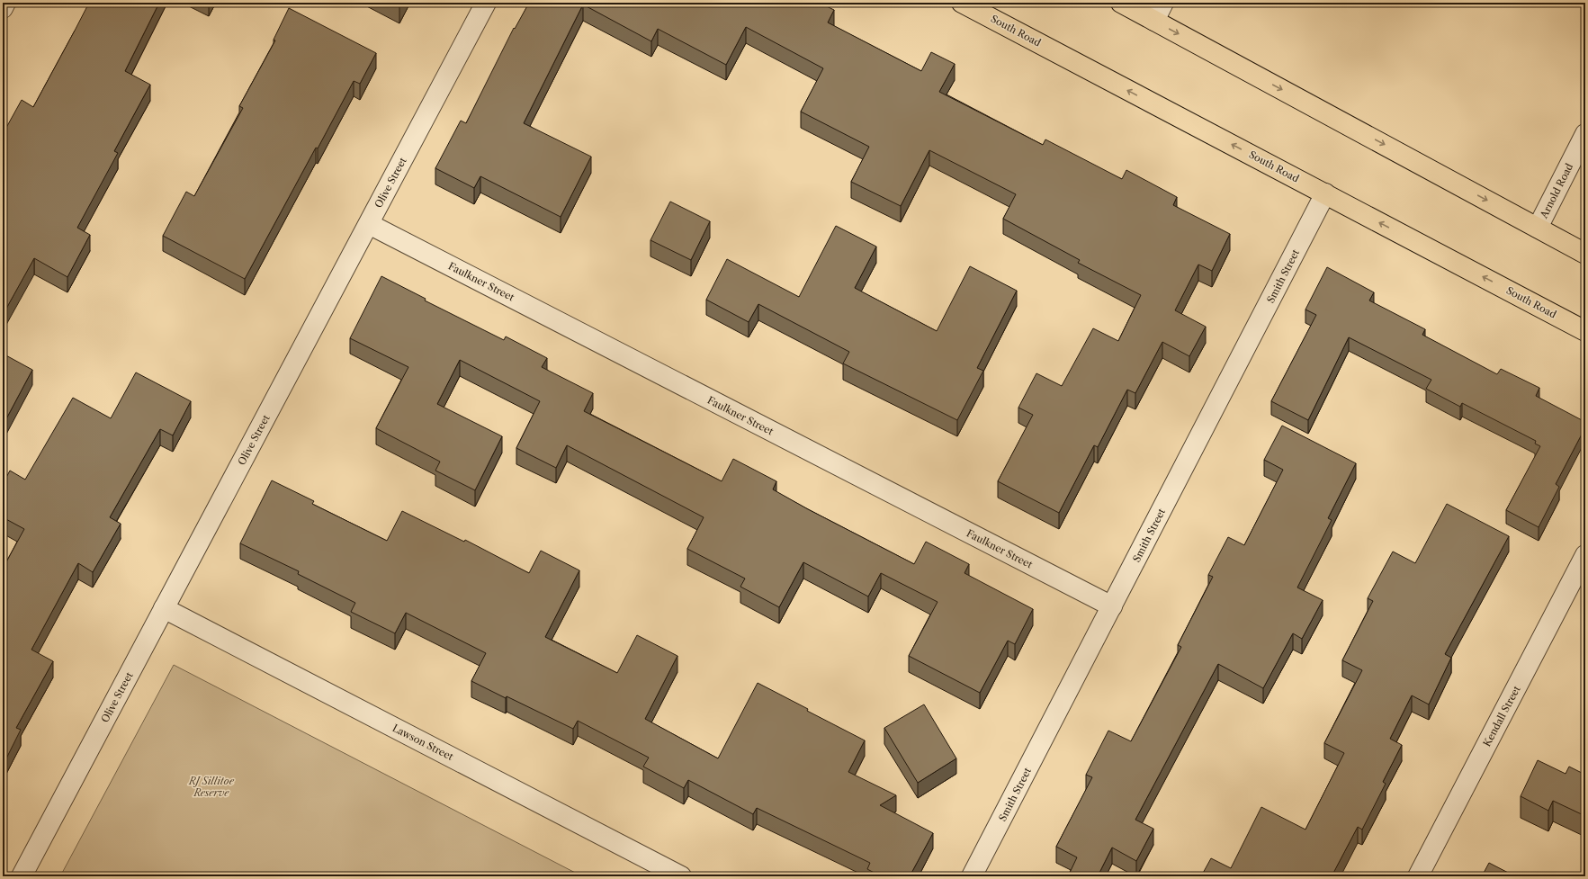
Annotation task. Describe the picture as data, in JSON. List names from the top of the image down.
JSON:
{
  "streets": {
    "main road": ["South Road"],
    "street": [
      "Olive Street",
      "Arnold Road",
      "Smith Street",
      "Faulkner Street",
      "Kendall Street",
      "Lawson Street"
    ]
  },
  "crossings": [
    ["South Road", "Smith Street"],
    ["Olive Street", "Faulkner Street"],
    ["Olive Street", "Lawson Street"],
    ["Smith Street", "Faulkner Street"]
  ],
  "parks": ["RJ Sillitoe Reserve"]
}
